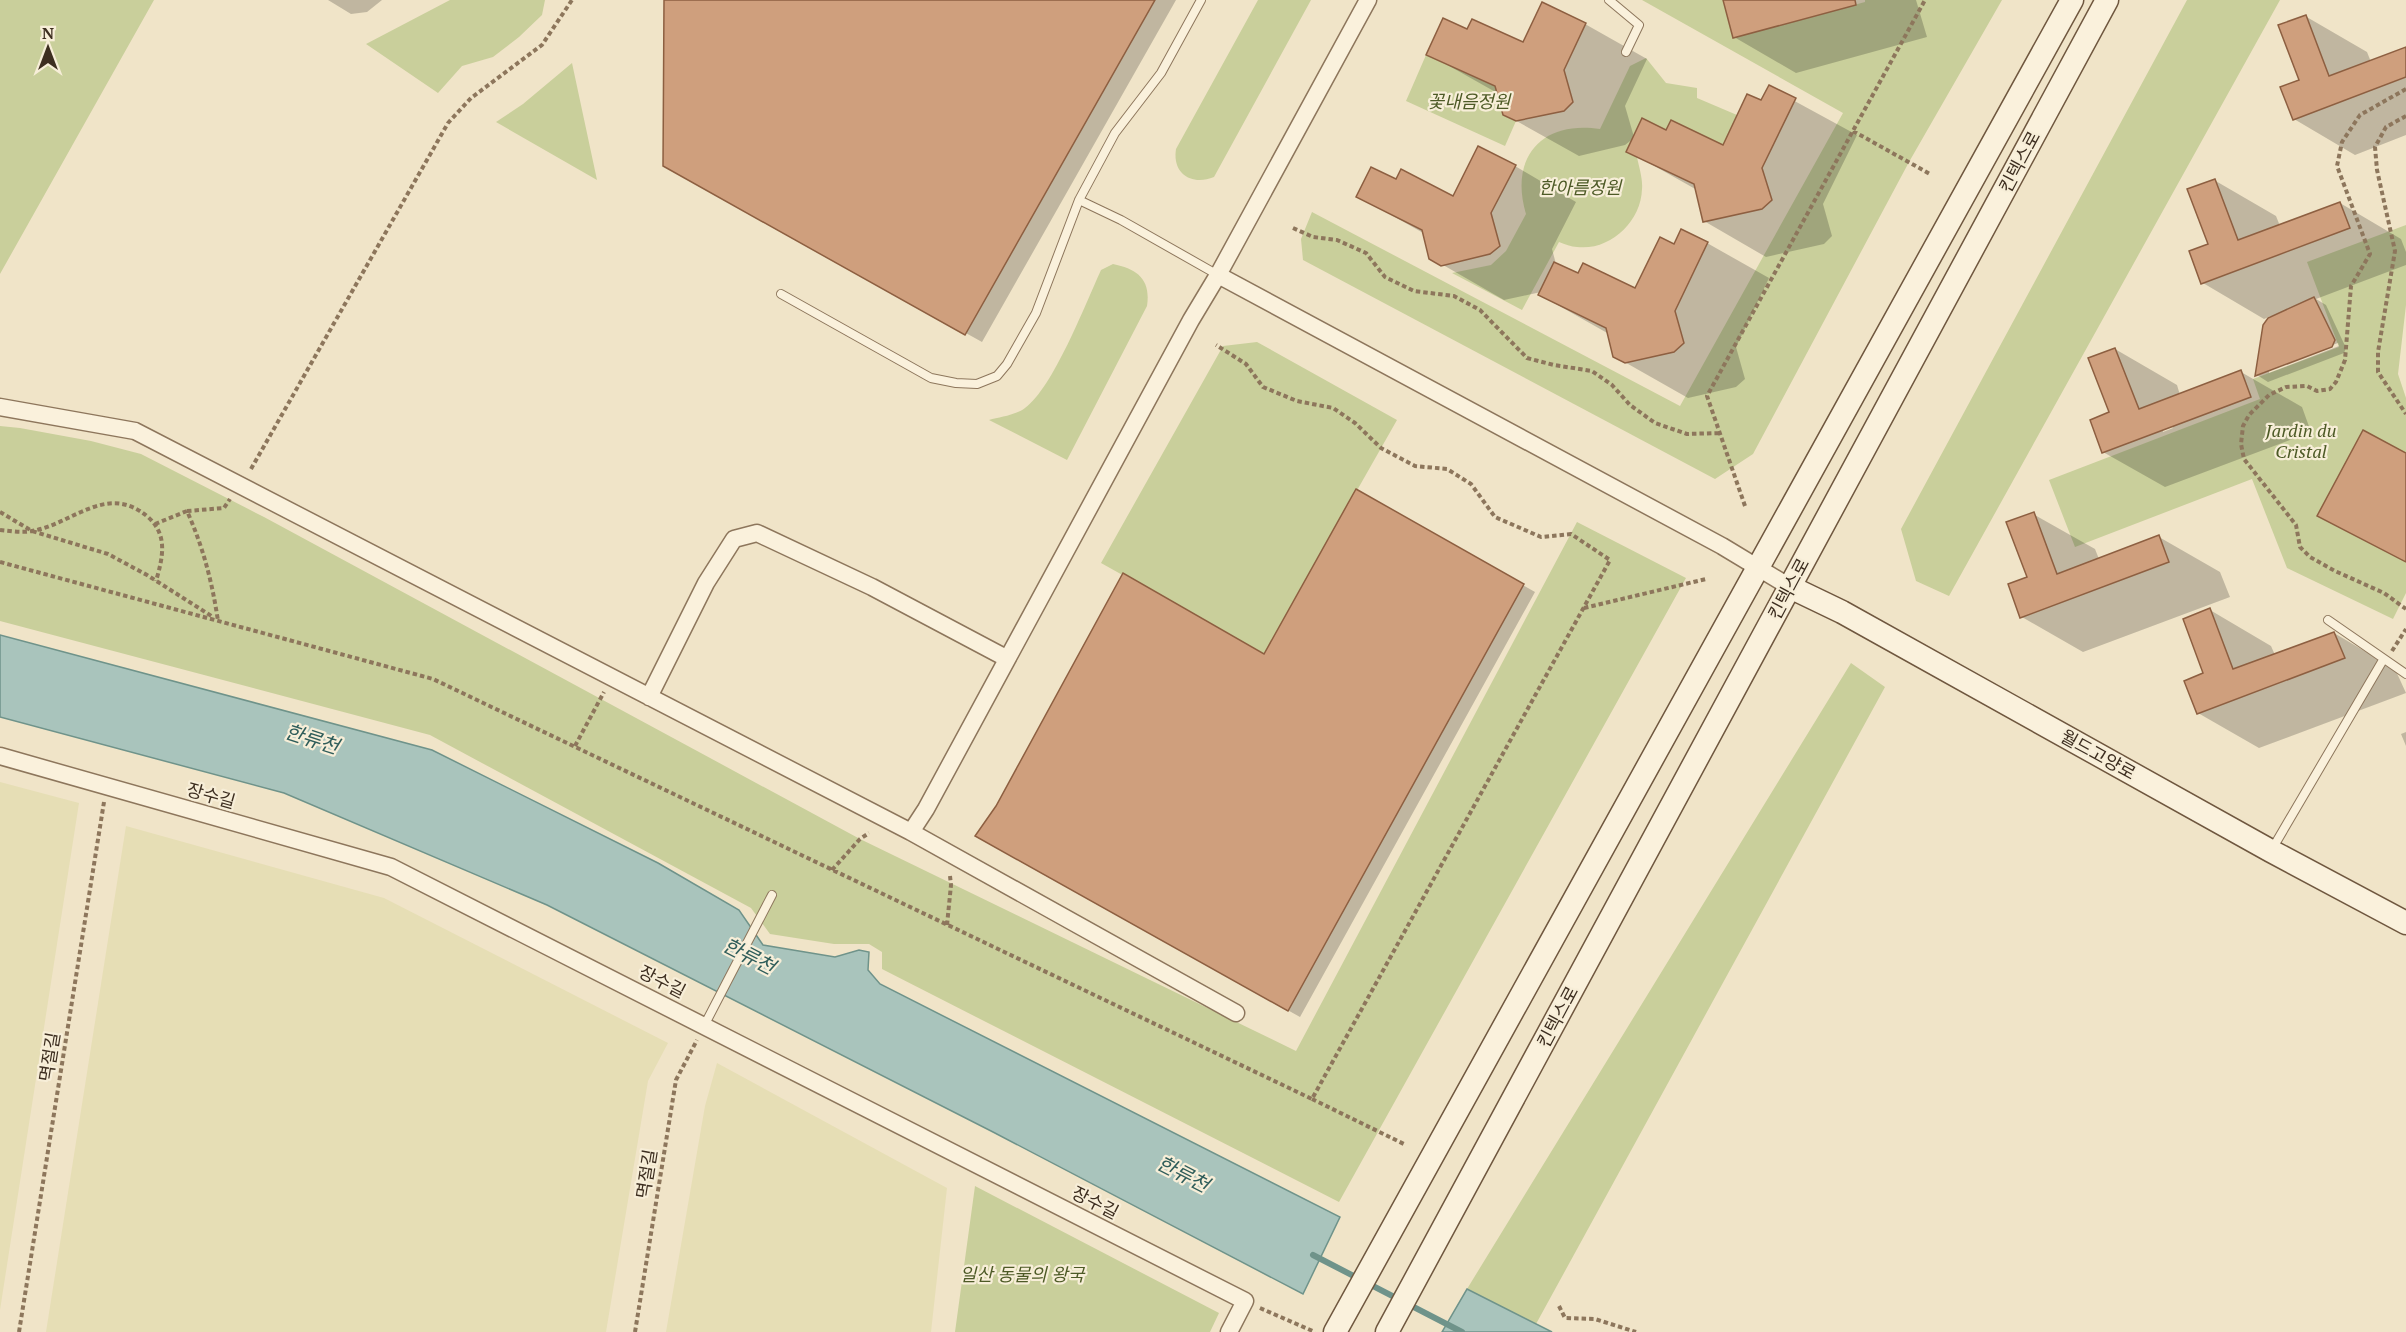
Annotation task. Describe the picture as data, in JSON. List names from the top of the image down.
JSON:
{
  "streets": {
    "main road": ["킨텍스로", "월드고양로"],
    "street": ["장수길"],
    "path": ["멱절길"]
  },
  "crossings": [
    ["킨텍스로", "월드고양로"],
    ["장수길", "멱절길"]
  ],
  "water": ["한류천"],
  "parks": [
    "꽃내음정원",
    "한아름정원",
    "Jardin du Cristal",
    "일산 동물의 왕국"
  ],
  "north": "top"
}
